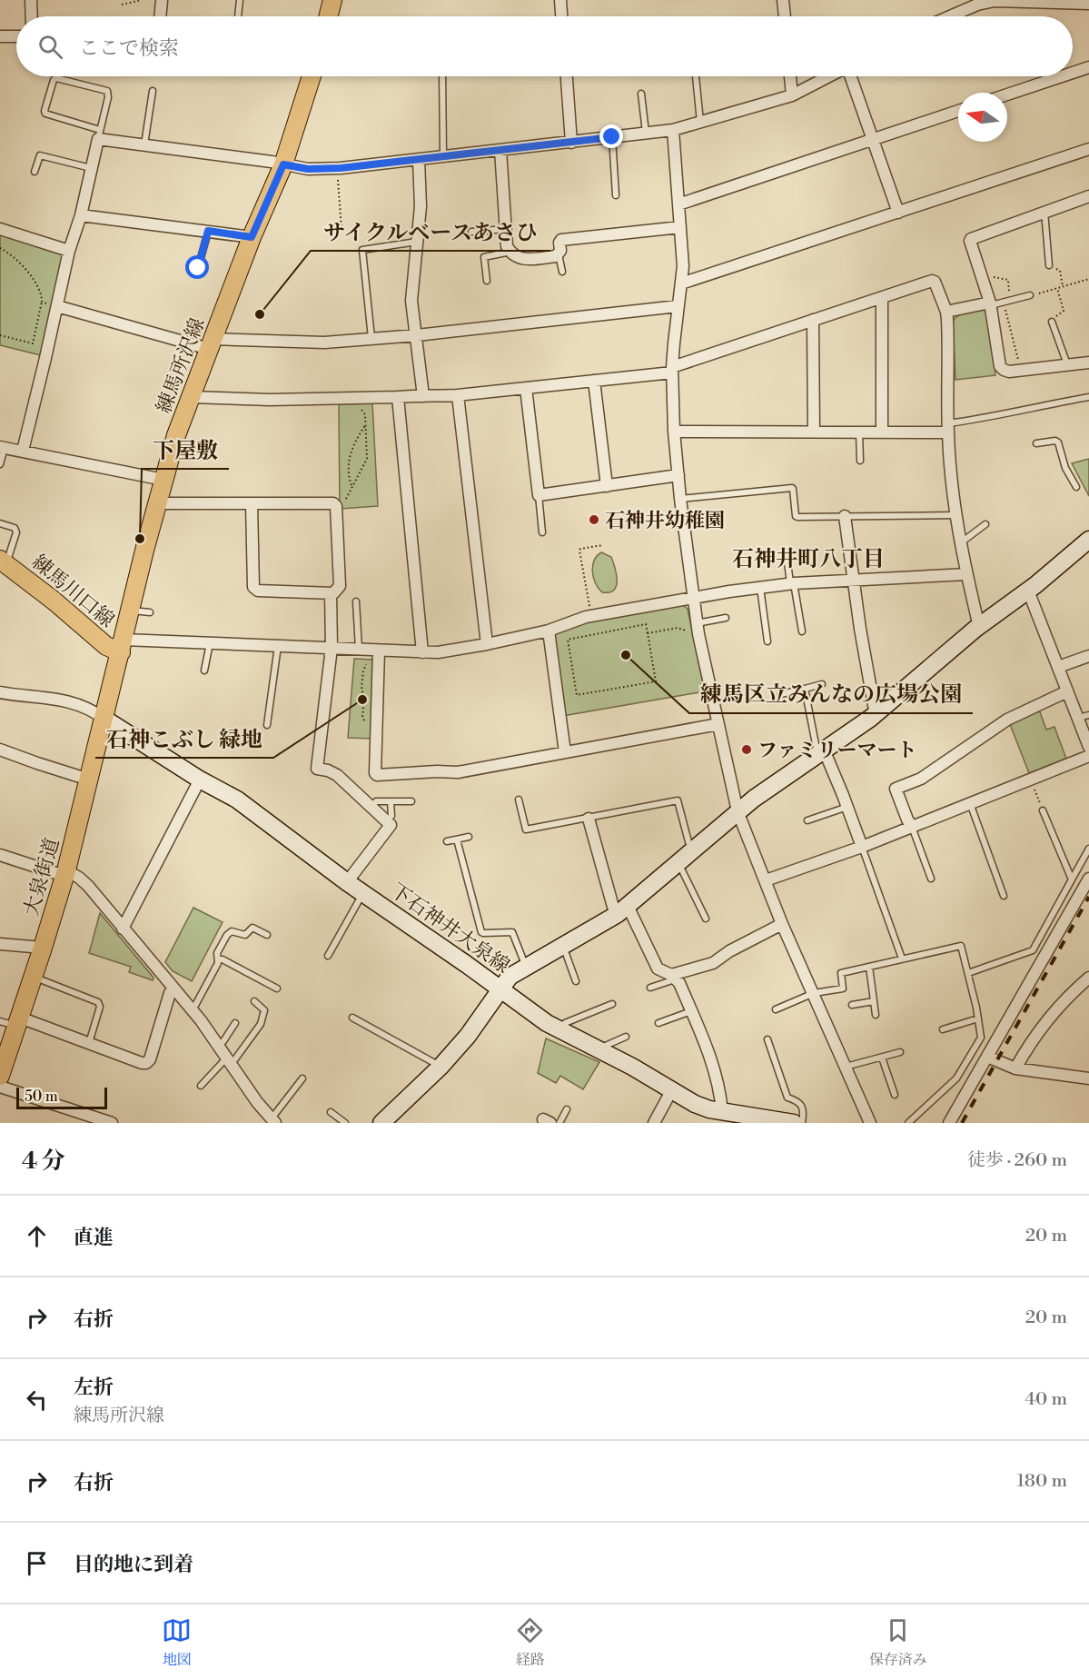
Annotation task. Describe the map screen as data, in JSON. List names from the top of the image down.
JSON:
{
  "streets": {
    "main road": ["練馬所沢線", "練馬川口線", "大泉街道"],
    "street": ["下石神井大泉線"]
  },
  "crossings": [
    ["練馬所沢線", "練馬川口線"],
    ["練馬所沢線", "大泉街道"],
    ["練馬所沢線", "下石神井大泉線"],
    ["大泉街道", "下石神井大泉線"]
  ],
  "districts": ["石神井町八丁目"],
  "places": [
    "サイクルベースあさひ",
    "石神井幼稚園",
    "下屋敷",
    "練馬区立みんなの広場公園",
    "石神こぶし 緑地",
    "ファミリーマート"
  ],
  "scale_bar": "50 m",
  "north": "left",
  "page": {
    "search": "ここで検索",
    "scale": "50 m",
    "heading": ["4 分", "徒歩 · 260 m"],
    "list": [
      ["直進", "20 m"],
      ["右折", "20 m"],
      ["左折", "練馬所沢線", "40 m"],
      ["右折", "180 m"],
      "目的地に到着"
    ],
    "nav": ["地図", "経路", "保存済み"]
  }
}
